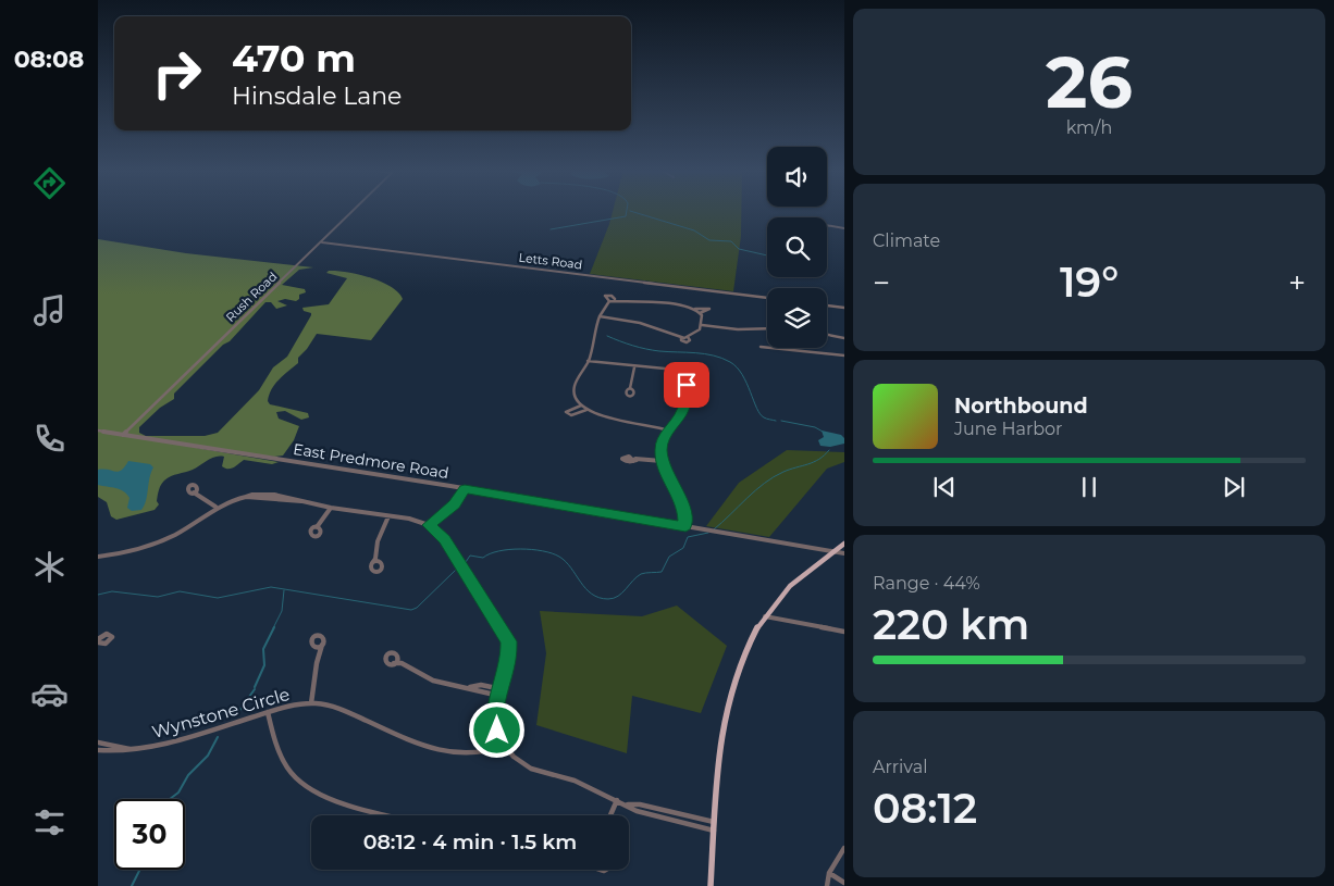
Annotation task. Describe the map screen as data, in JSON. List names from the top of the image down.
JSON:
{
  "streets": {
    "street": [
      "Letts Road",
      "Rush Road",
      "East Predmore Road",
      "Wynstone Circle"
    ]
  },
  "crossings": [
    ["Letts Road", "Rush Road"],
    ["Rush Road", "East Predmore Road"]
  ],
  "page": {
    "tabs": "08:08",
    "tile": [
      ["26", "km/h"],
      "Climate",
      ["Range · 44%", "220 km"],
      ["Arrival", "08:12"]
    ],
    "turn": ["470 m", "Hinsdale Lane"],
    "heat": ["−", "19°", "+"],
    "song": ["Northbound", "June Harbor"],
    "limit": "30",
    "trip": "08:12 · 4 min · 1.5 km"
  }
}
